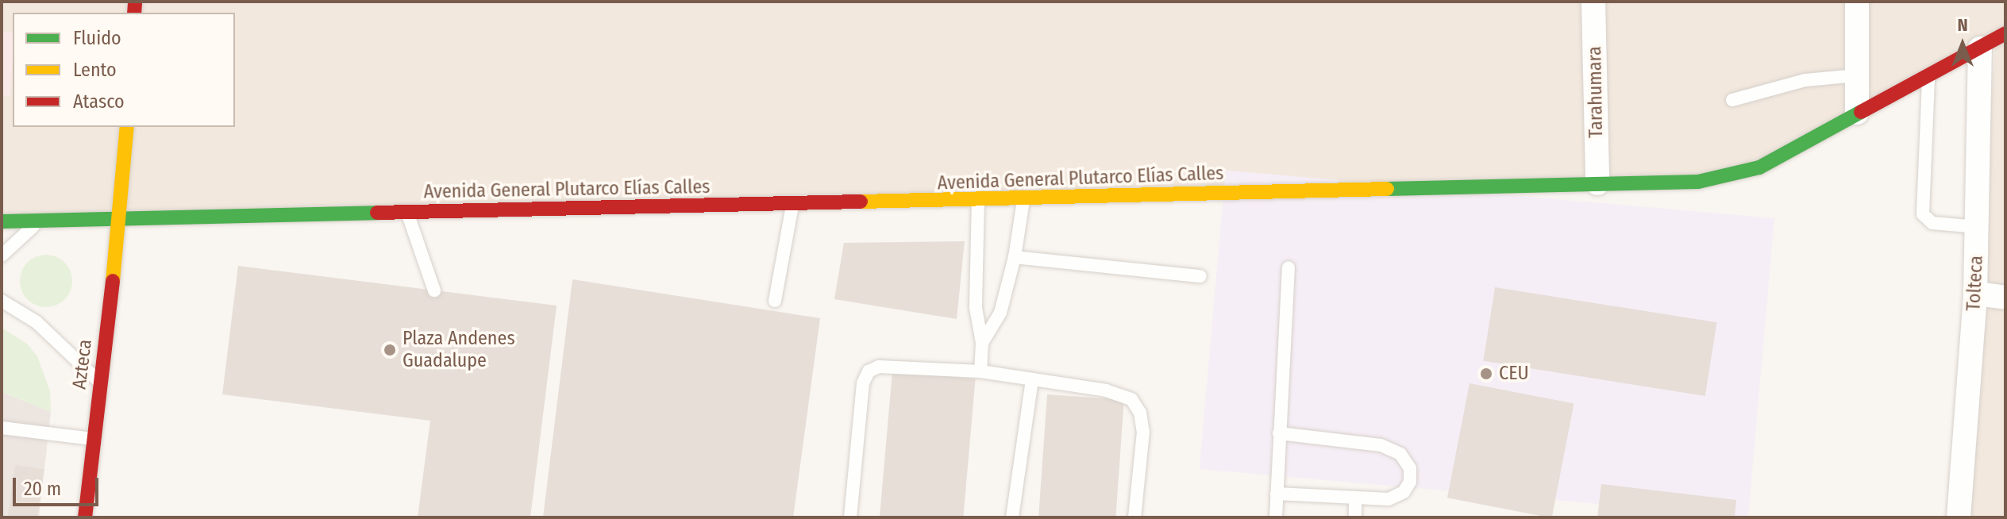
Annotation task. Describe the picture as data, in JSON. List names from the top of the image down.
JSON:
{
  "streets": {
    "street": [
      "Tarahumara",
      "Avenida General Plutarco Elías Calles",
      "Tolteca",
      "Azteca"
    ]
  },
  "crossings": [
    ["Tarahumara", "Avenida General Plutarco Elías Calles"],
    ["Avenida General Plutarco Elías Calles", "Tolteca"],
    ["Avenida General Plutarco Elías Calles", "Azteca"]
  ],
  "places": ["Plaza Andenes Guadalupe", "CEU"],
  "legend": ["Fluido", "Lento", "Atasco"],
  "scale_bar": "20 m",
  "north": "top"
}
